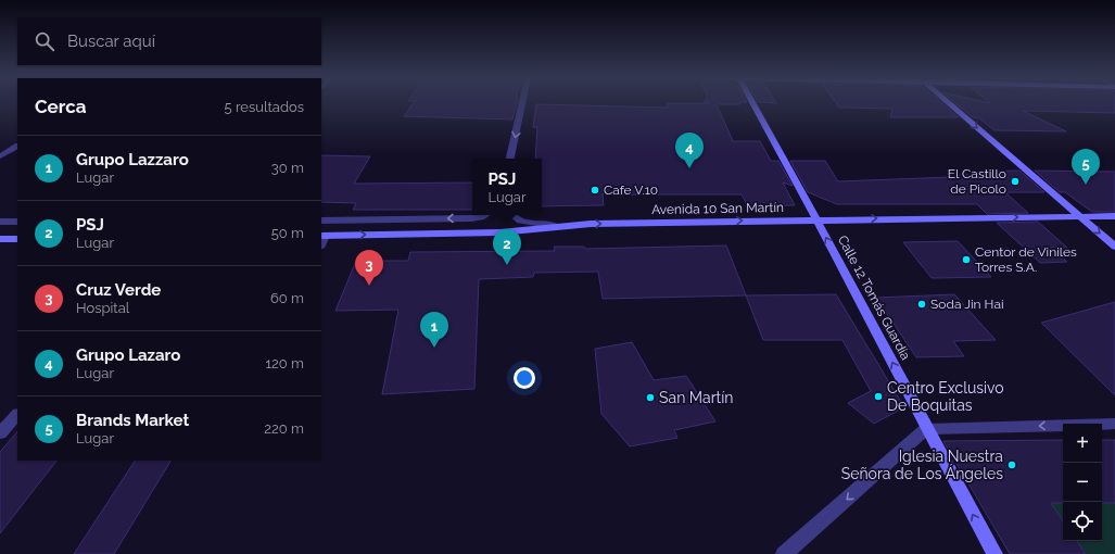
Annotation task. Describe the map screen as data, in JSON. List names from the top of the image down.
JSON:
{
  "streets": {
    "street": ["Avenida 10 San Martín", "Calle 12 Tomás Guardia"]
  },
  "crossings": [
    ["Avenida 10 San Martín", "Calle 12 Tomás Guardia"]
  ],
  "one_way": ["Avenida 10 San Martín", "Calle 12 Tomás Guardia"],
  "places": [
    "El Castillo de Picolo",
    "Cafe V.10",
    "Centor de Viniles Torres S.A.",
    "Soda Jin Hai",
    "Centro Exclusivo De Boquitas",
    "San Martín",
    "Iglesia Nuestra Señora de Los Ángeles"
  ],
  "page": {
    "search": "Buscar aquí",
    "heading": ["Cerca", "5 resultados"],
    "pins": [
      "4",
      "5",
      "2",
      "3",
      "1"
    ],
    "list": [
      {
        "mark": "1",
        "name": "Grupo Lazzaro",
        "note": "Lugar",
        "value": "30 m"
      },
      {
        "mark": "2",
        "name": "PSJ",
        "note": "Lugar",
        "value": "50 m"
      },
      {
        "mark": "3",
        "name": "Cruz Verde",
        "note": "Hospital",
        "value": "60 m"
      },
      {
        "mark": "4",
        "name": "Grupo Lazaro",
        "note": "Lugar",
        "value": "120 m"
      },
      {
        "mark": "5",
        "name": "Brands Market",
        "note": "Lugar",
        "value": "220 m"
      }
    ],
    "popup": ["PSJ", "Lugar"],
    "map_buttons": ["+", "−"]
  }
}
